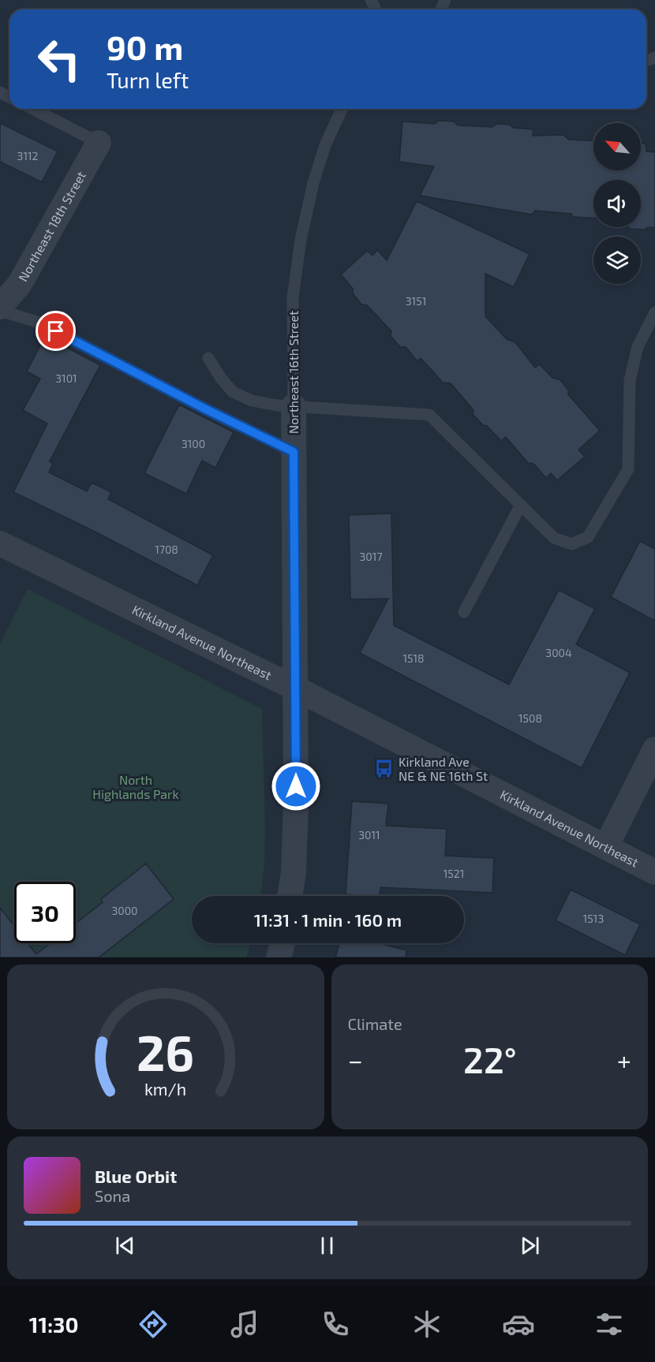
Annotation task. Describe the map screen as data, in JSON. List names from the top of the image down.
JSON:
{
  "streets": {
    "street": ["Northeast 18th Street", "Northeast 16th Street", "Kirkland Avenue Northeast"]
  },
  "crossings": [
    ["Northeast 16th Street", "Kirkland Avenue Northeast"]
  ],
  "parks": ["North Highlands Park"],
  "places": {
    "bus stop": ["Kirkland Ave NE & NE 16th St"]
  },
  "house_numbers": [
    "3112",
    "3151",
    "3101",
    "3100",
    "1708",
    "3017",
    "3004",
    "1518",
    "1508",
    "3011",
    "1521",
    "3000",
    "1513"
  ],
  "north": "top left",
  "page": {
    "turn": ["90 m", "Turn left"],
    "limit": "30",
    "trip": "11:31 · 1 min · 160 m",
    "tile": "Climate",
    "heat": ["−", "22°", "+"],
    "song": ["Blue Orbit", "Sona"],
    "tabs": "11:30",
    "gauge": ["26", "km/h"]
  }
}
